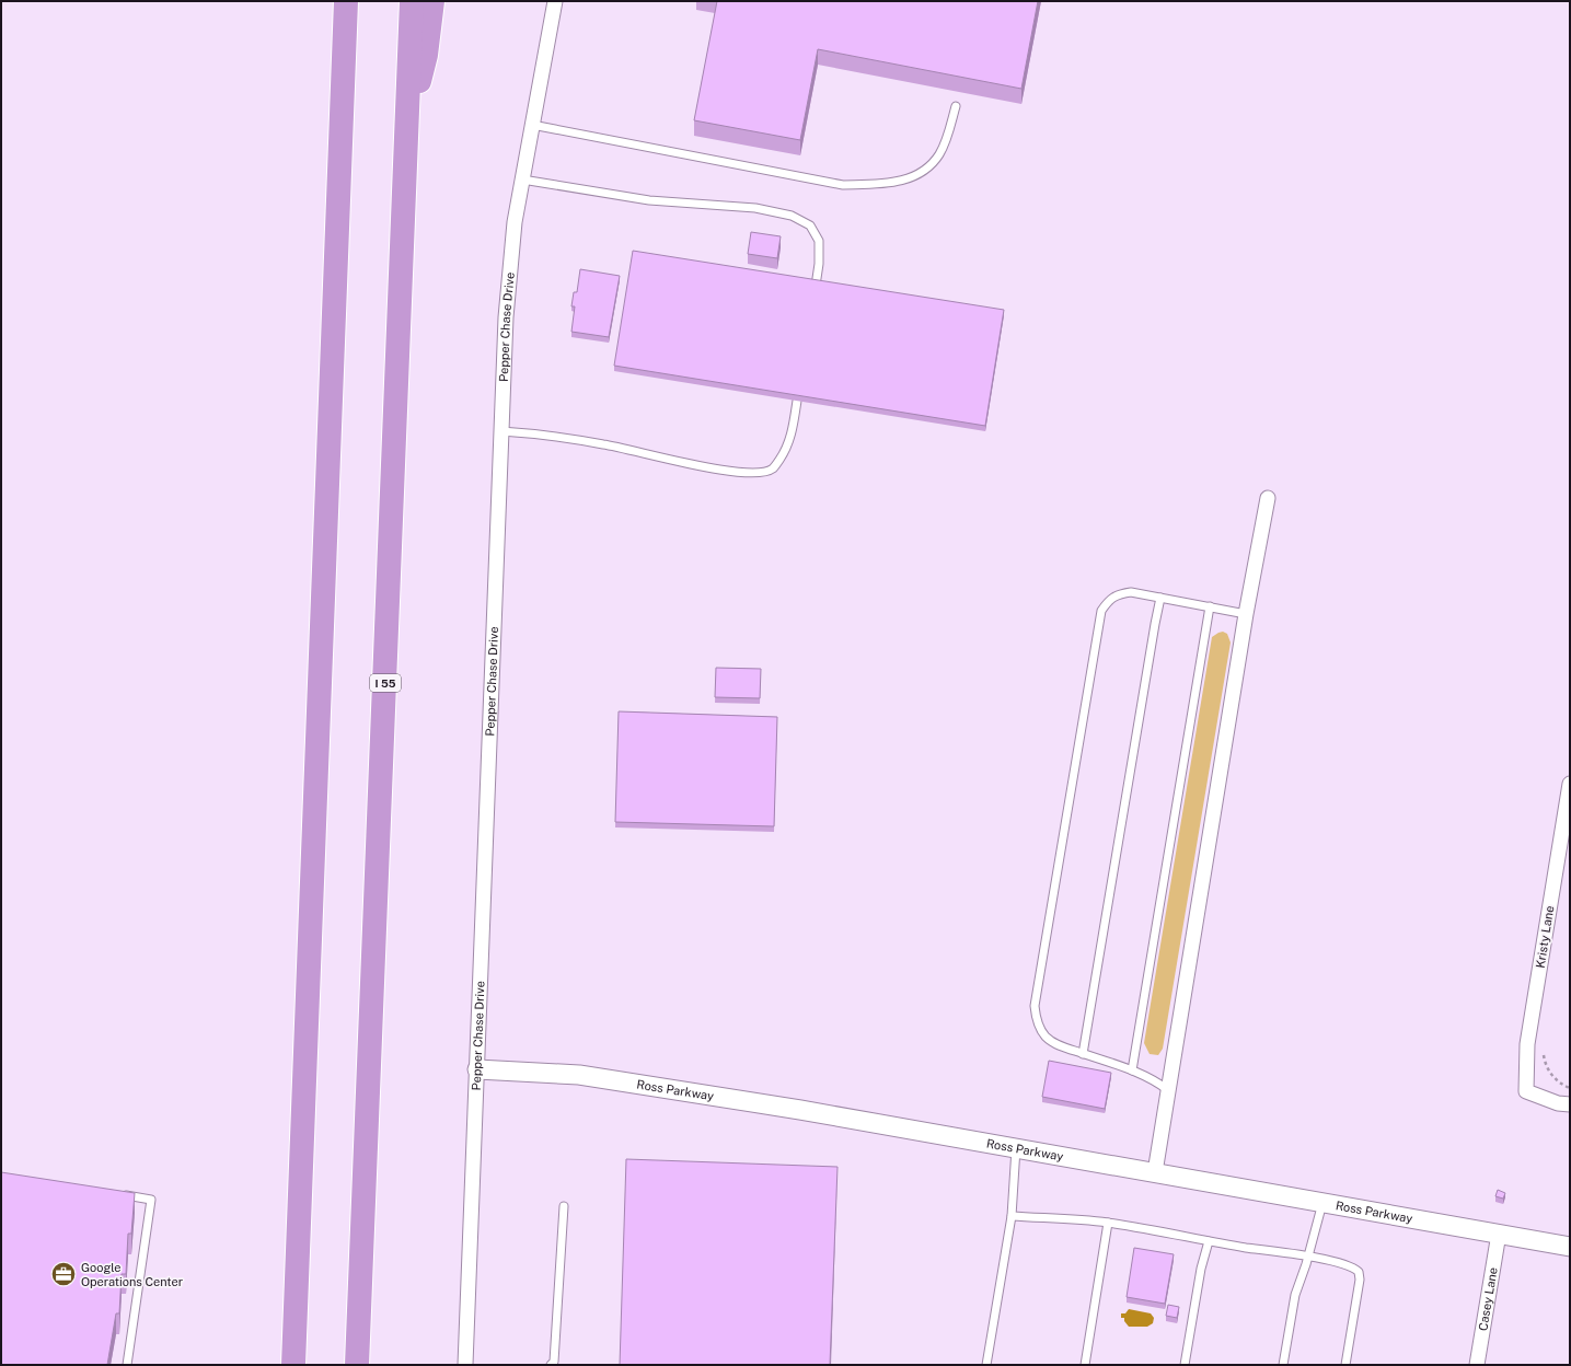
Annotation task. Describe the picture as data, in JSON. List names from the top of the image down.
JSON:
{
  "streets": {
    "highway": ["I 55"],
    "street": [
      "Pepper Chase Drive",
      "Kristy Lane",
      "Ross Parkway",
      "Casey Lane"
    ]
  },
  "crossings": [
    ["Pepper Chase Drive", "Ross Parkway"],
    ["Ross Parkway", "Casey Lane"]
  ],
  "places": {
    "office": ["Google Operations Center"]
  }
}
